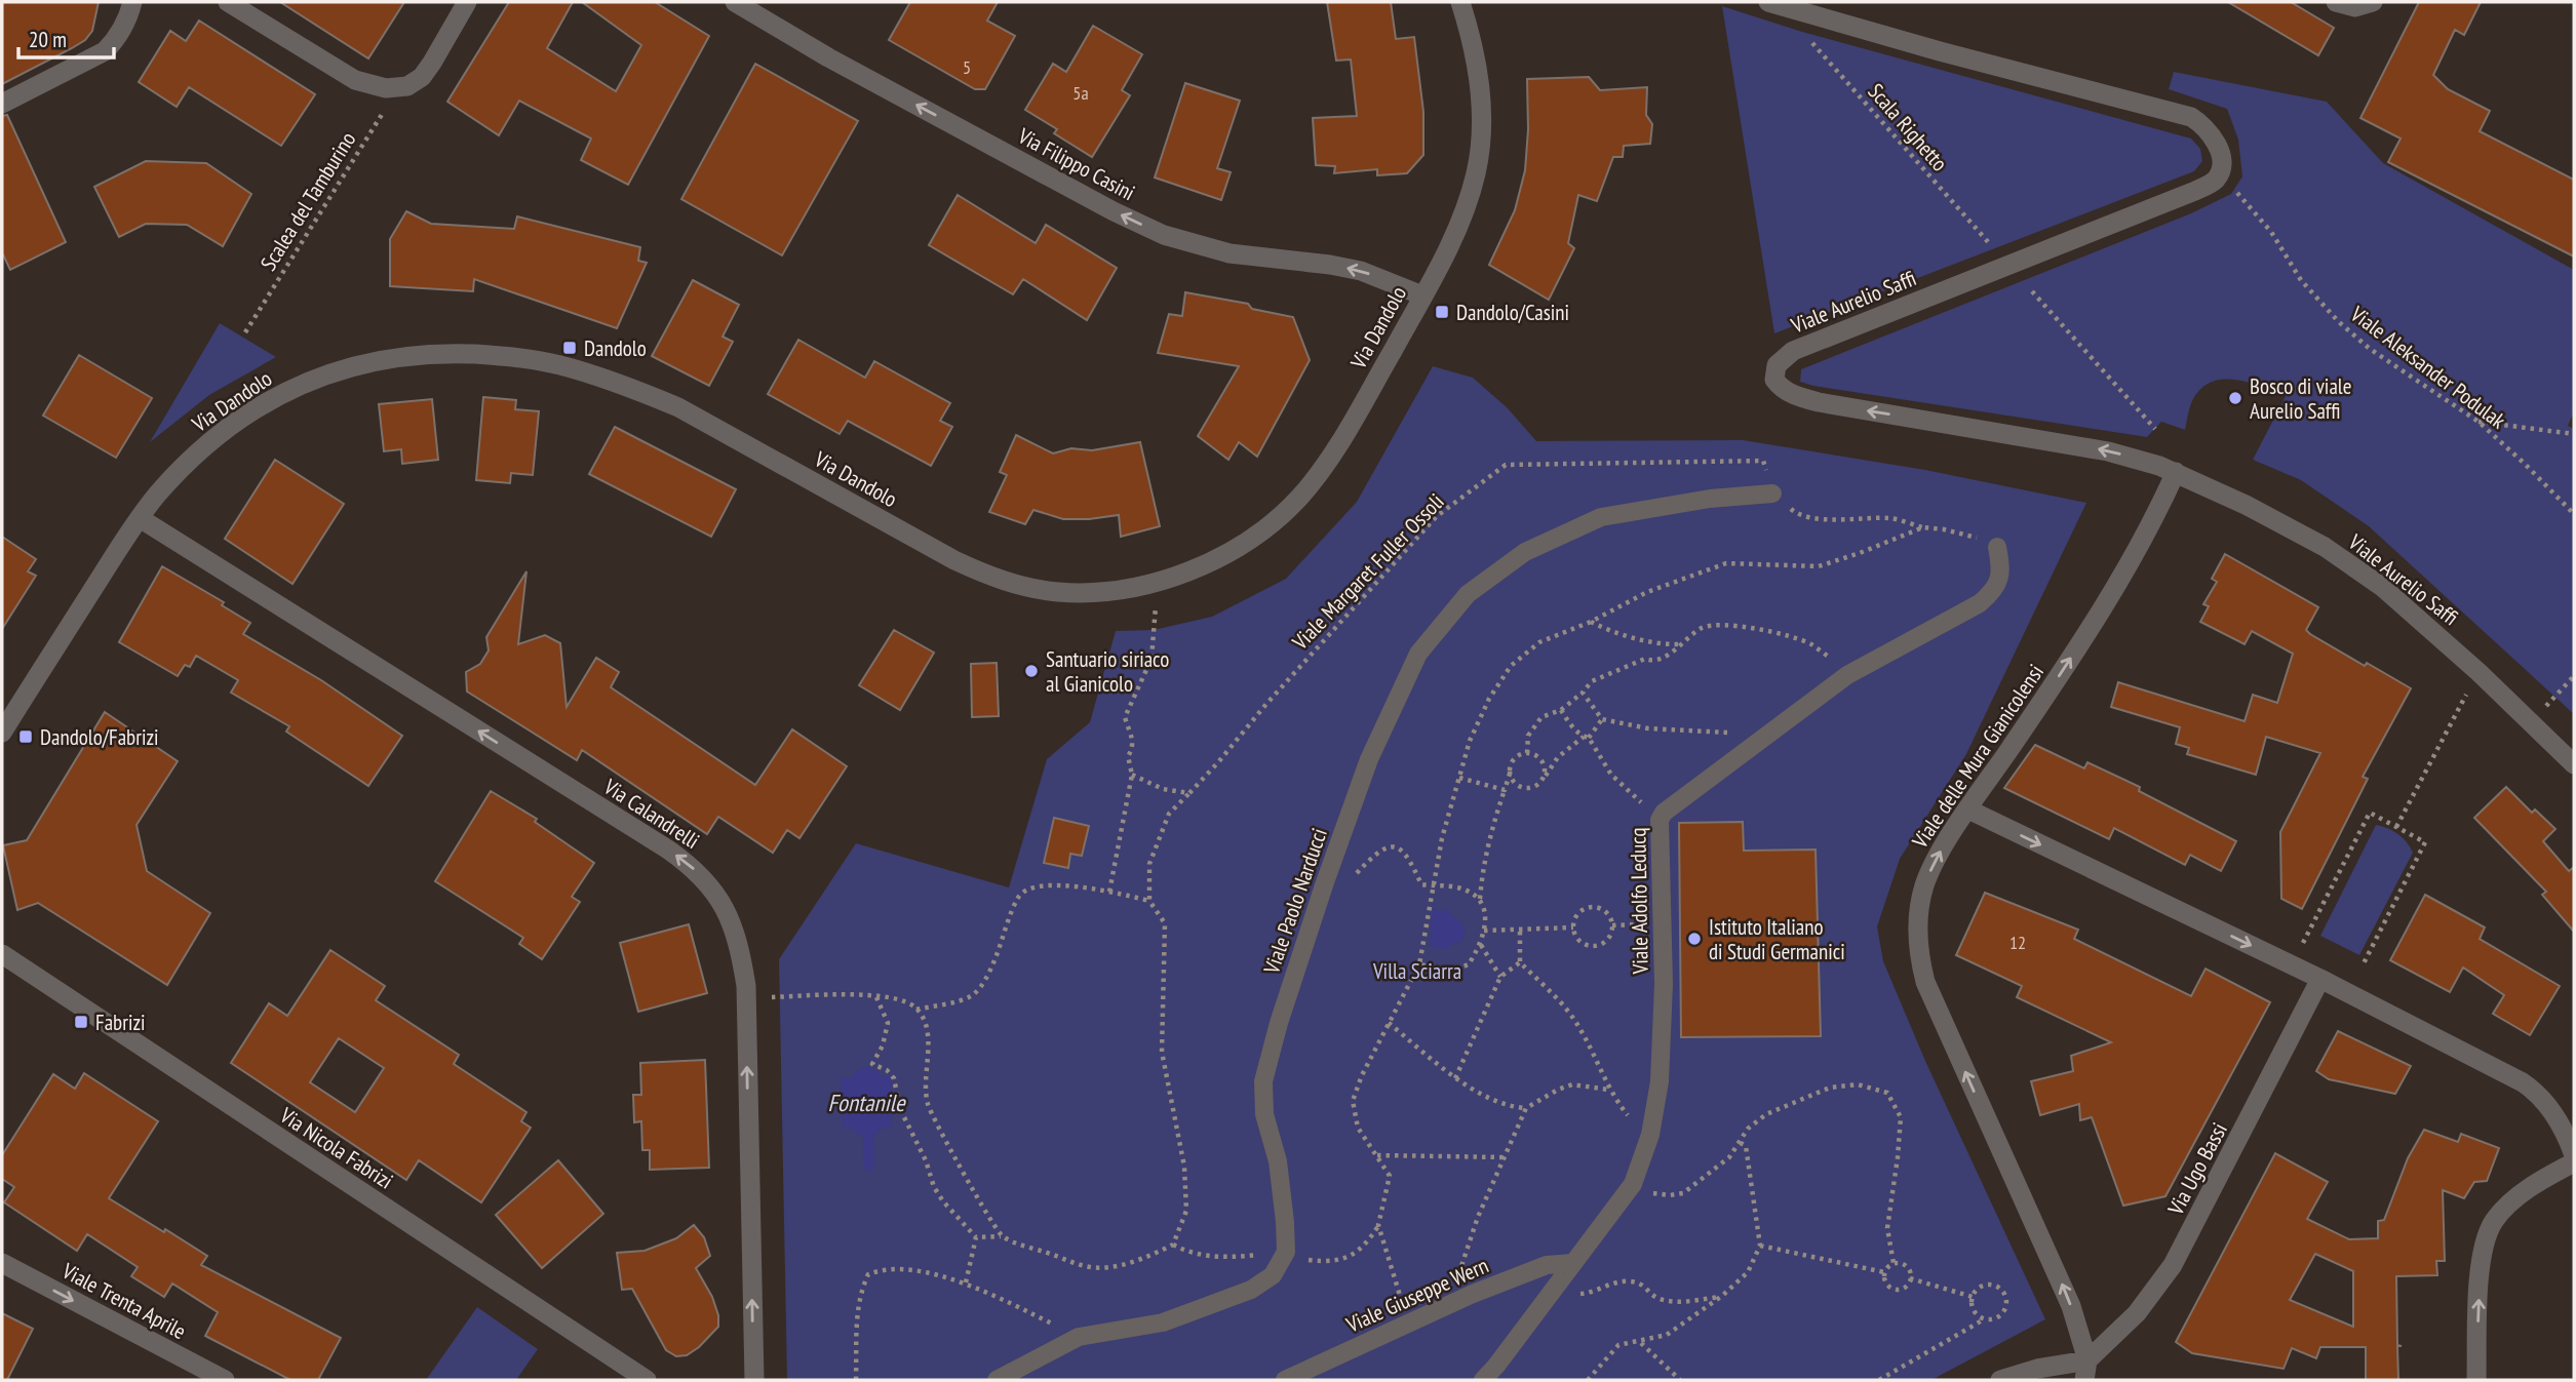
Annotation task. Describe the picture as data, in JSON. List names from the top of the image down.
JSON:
{
  "streets": {
    "street": [
      "Via Filippo Casini",
      "Viale Aurelio Saffi",
      "Via Dandolo",
      "Viale delle Mura Gianicolensi",
      "Via Calandrelli",
      "Viale Paolo Narducci",
      "Viale Adolfo Leducq",
      "Via Nicola Fabrizi",
      "Via Ugo Bassi",
      "Viale Giuseppe Wern",
      "Viale Trenta Aprile"
    ],
    "path": [
      "Scala Righetto",
      "Scalea del Tamburino",
      "Viale Aleksander Podulak",
      "Viale Margaret Fuller Ossoli"
    ]
  },
  "crossings": [
    ["Via Filippo Casini", "Via Dandolo"],
    ["Viale Aurelio Saffi", "Viale Aleksander Podulak"],
    ["Viale Aurelio Saffi", "Viale delle Mura Gianicolensi"],
    ["Via Dandolo", "Via Calandrelli"],
    ["Viale delle Mura Gianicolensi", "Via Ugo Bassi"],
    ["Viale Adolfo Leducq", "Viale Giuseppe Wern"]
  ],
  "one_way": [
    "Via Filippo Casini",
    "Viale delle Mura Gianicolensi",
    "Via Calandrelli",
    "Viale Trenta Aprile"
  ],
  "water": ["Fontanile"],
  "parks": ["Villa Sciarra"],
  "places": {
    "transit": [
      "Dandolo/Casini",
      "Dandolo",
      "Dandolo/Fabrizi",
      "Fabrizi"
    ],
    "other": ["Bosco di viale Aurelio Saffi", "Santuario siriaco al Gianicolo", "Istituto Italiano di Studi Germanici"]
  },
  "house_numbers": ["5", "5a", "12"],
  "scale_bar": "20 m"
}
